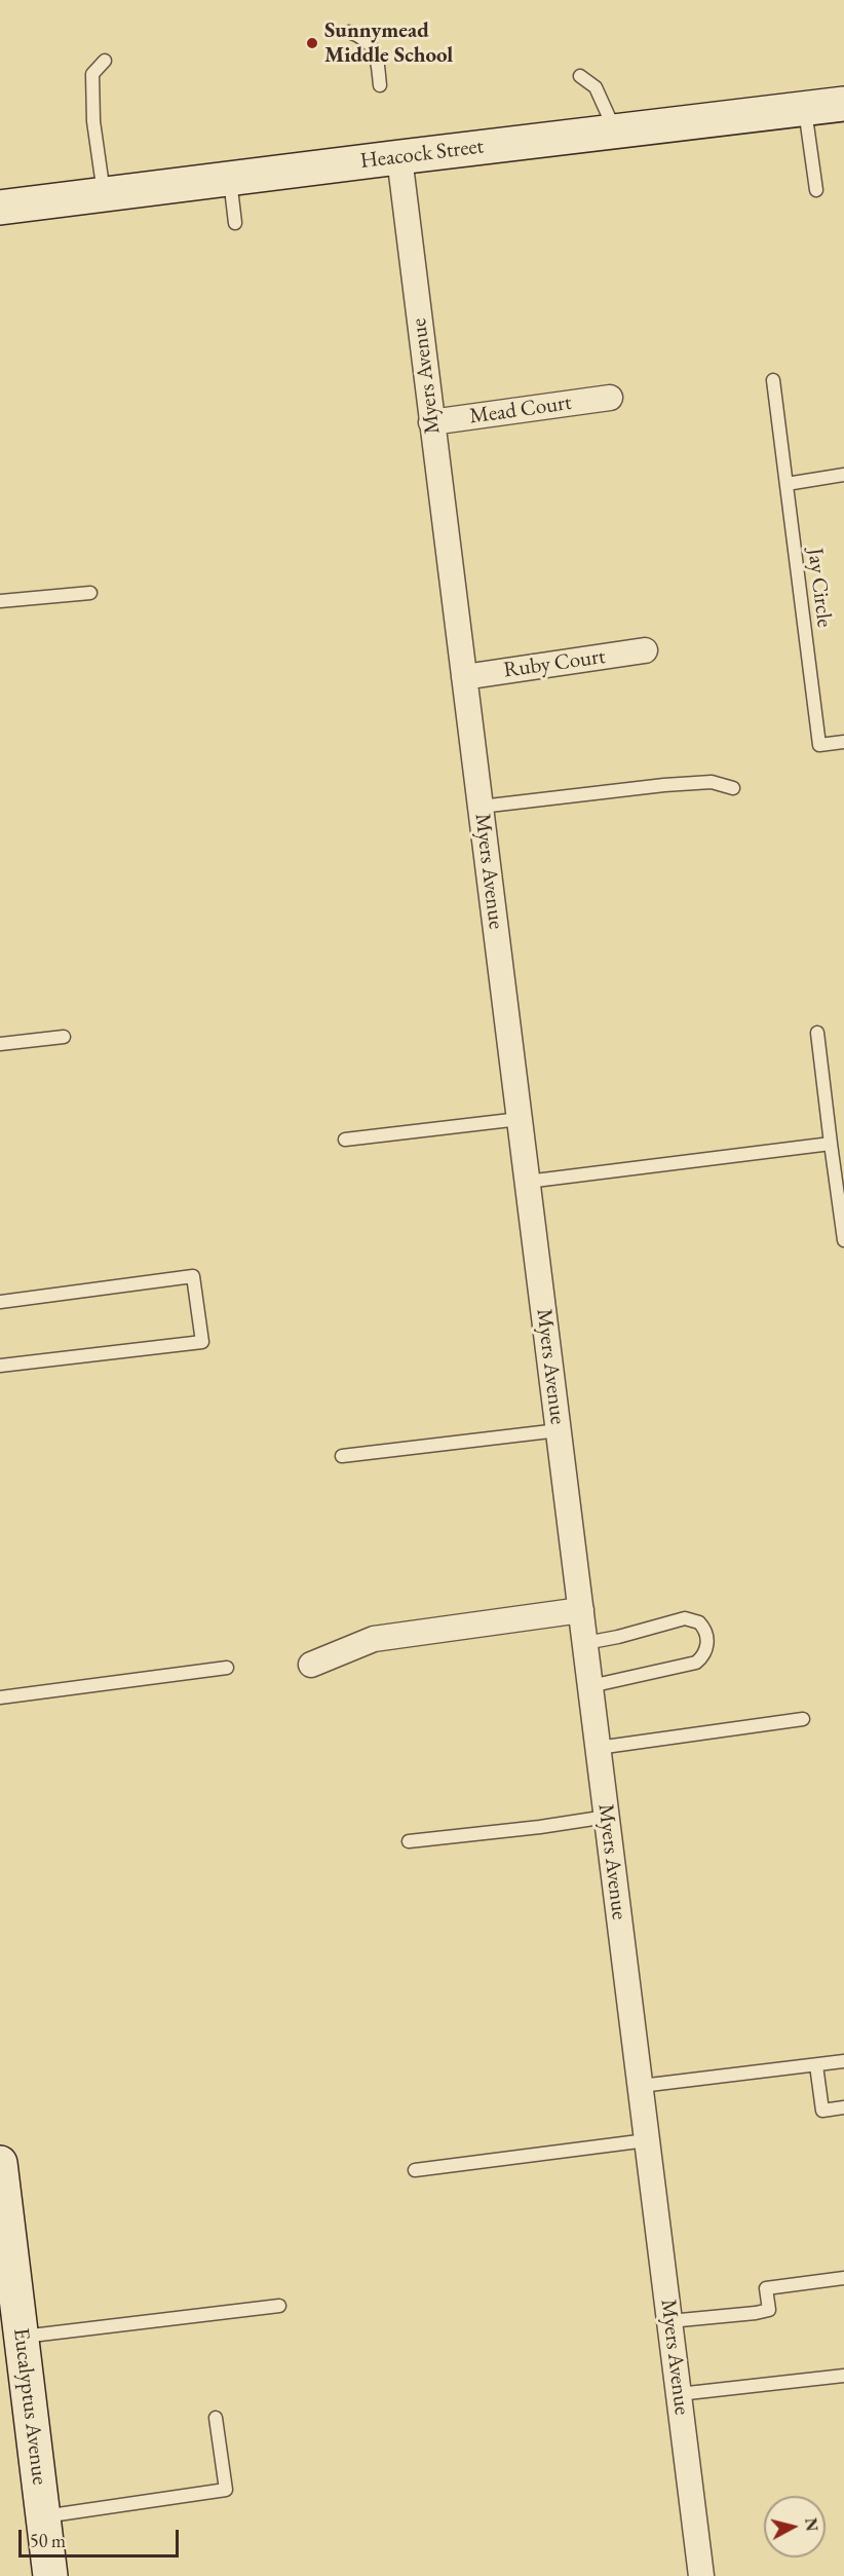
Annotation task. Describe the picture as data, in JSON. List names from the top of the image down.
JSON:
{
  "streets": {
    "main road": ["Heacock Street", "Eucalyptus Avenue"],
    "street": ["Myers Avenue", "Mead Court", "Ruby Court"],
    "lane": ["Jay Circle"]
  },
  "crossings": [
    ["Heacock Street", "Myers Avenue"],
    ["Myers Avenue", "Mead Court"],
    ["Myers Avenue", "Ruby Court"]
  ],
  "places": ["Sunnymead Middle School"],
  "scale_bar": "50 m",
  "north": "right"
}
